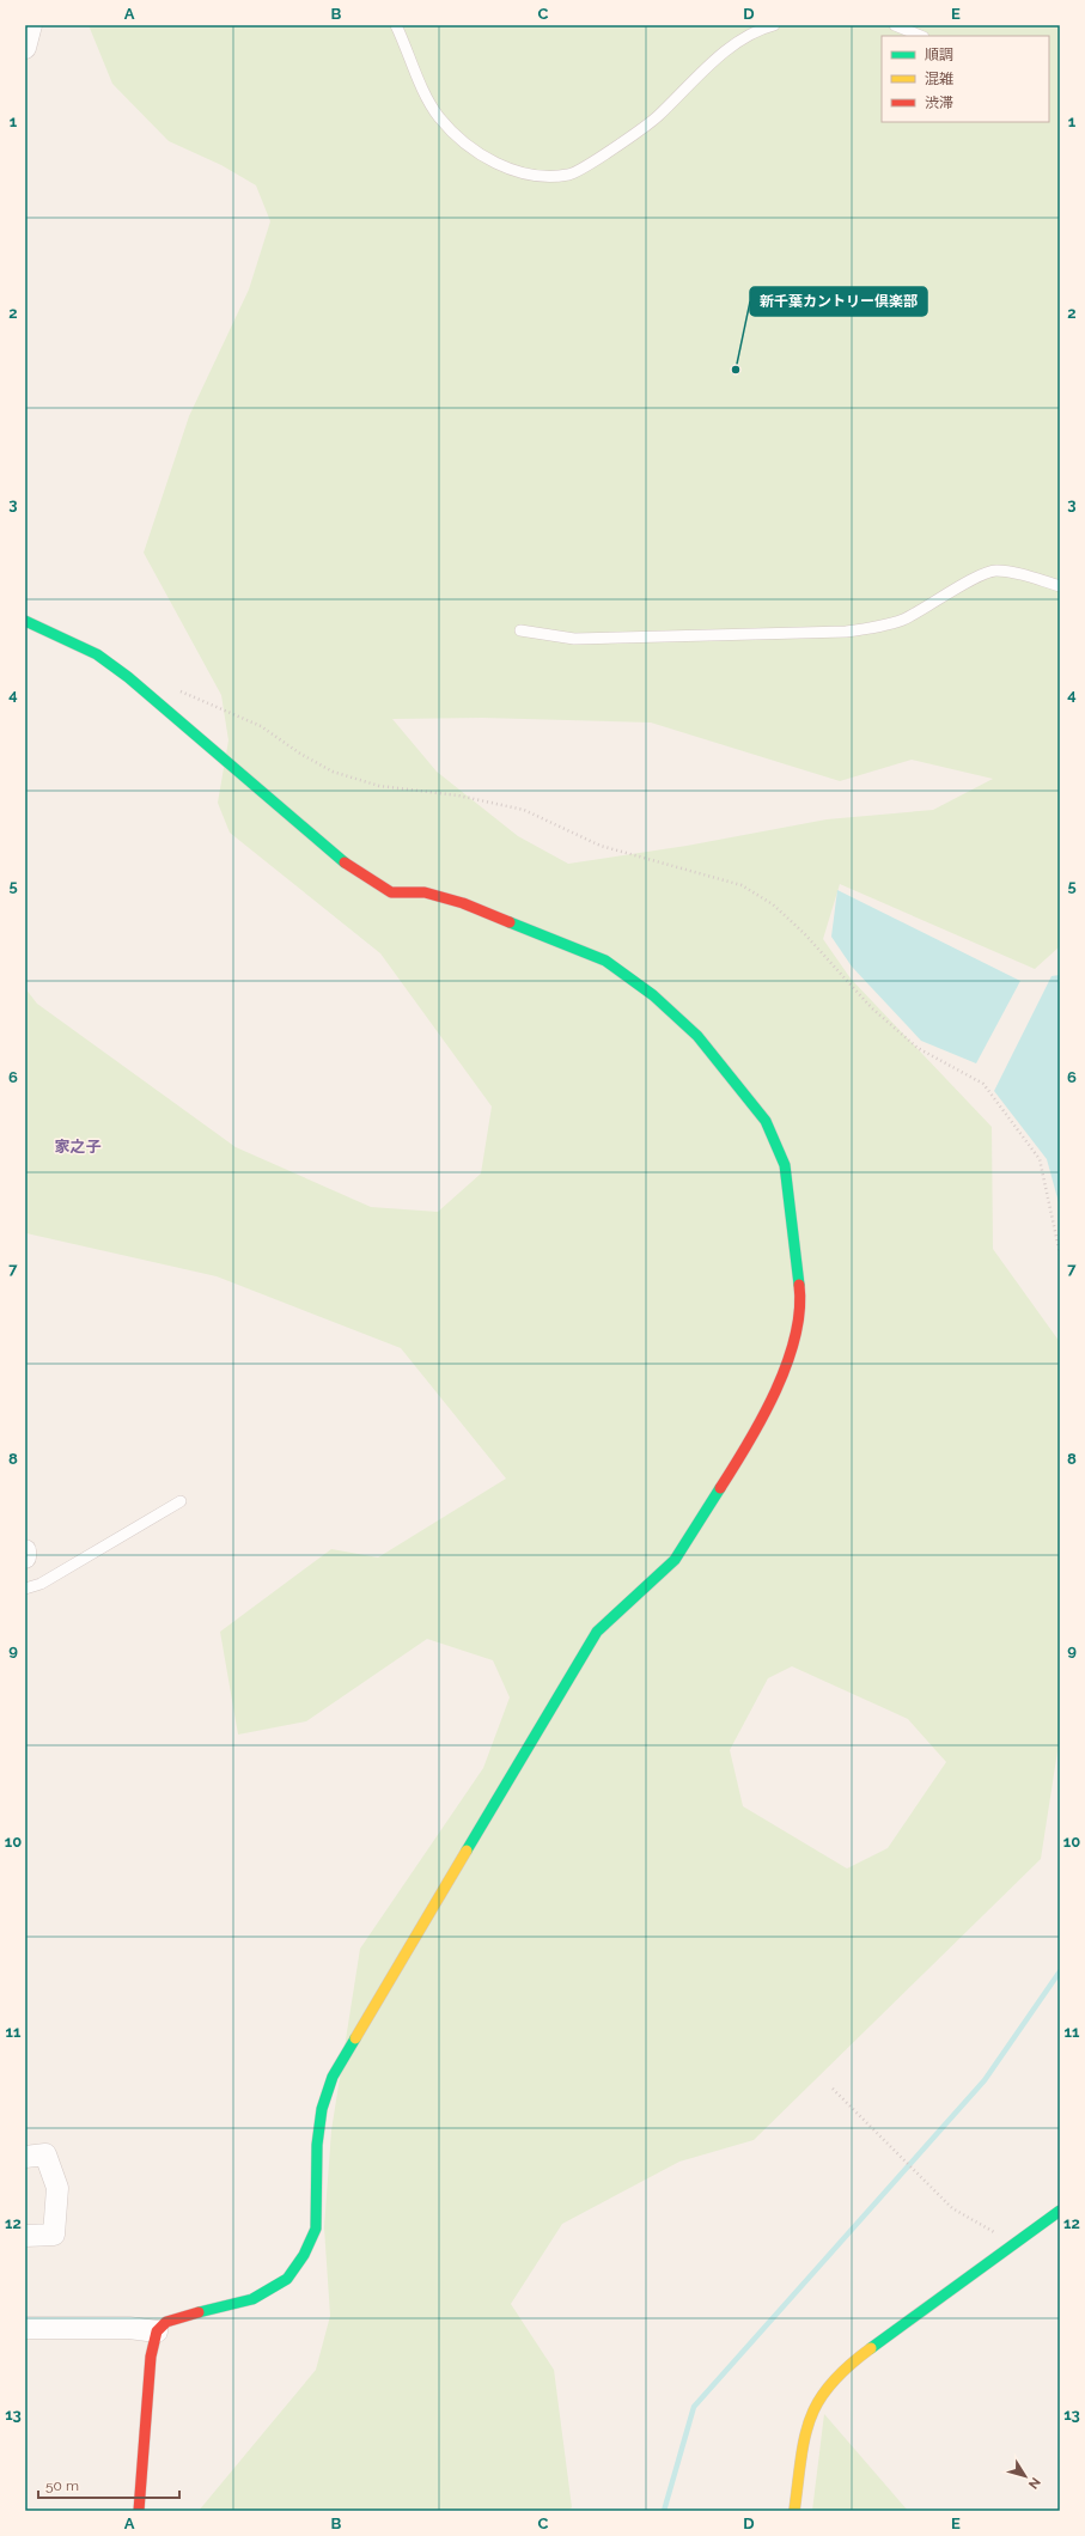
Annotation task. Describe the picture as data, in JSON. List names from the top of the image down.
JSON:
{
  "districts": ["家之子"],
  "places": ["新千葉カントリー倶楽部"],
  "legend": ["順調", "混雑", "渋滞"],
  "scale_bar": "50 m",
  "north": "bottom right",
  "grid": {
    "columns": [
      "A",
      "B",
      "C",
      "D",
      "E"
    ],
    "rows": [
      "1",
      "2",
      "3",
      "4",
      "5",
      "6",
      "7",
      "8",
      "9",
      "10",
      "11",
      "12",
      "13"
    ]
  }
}
